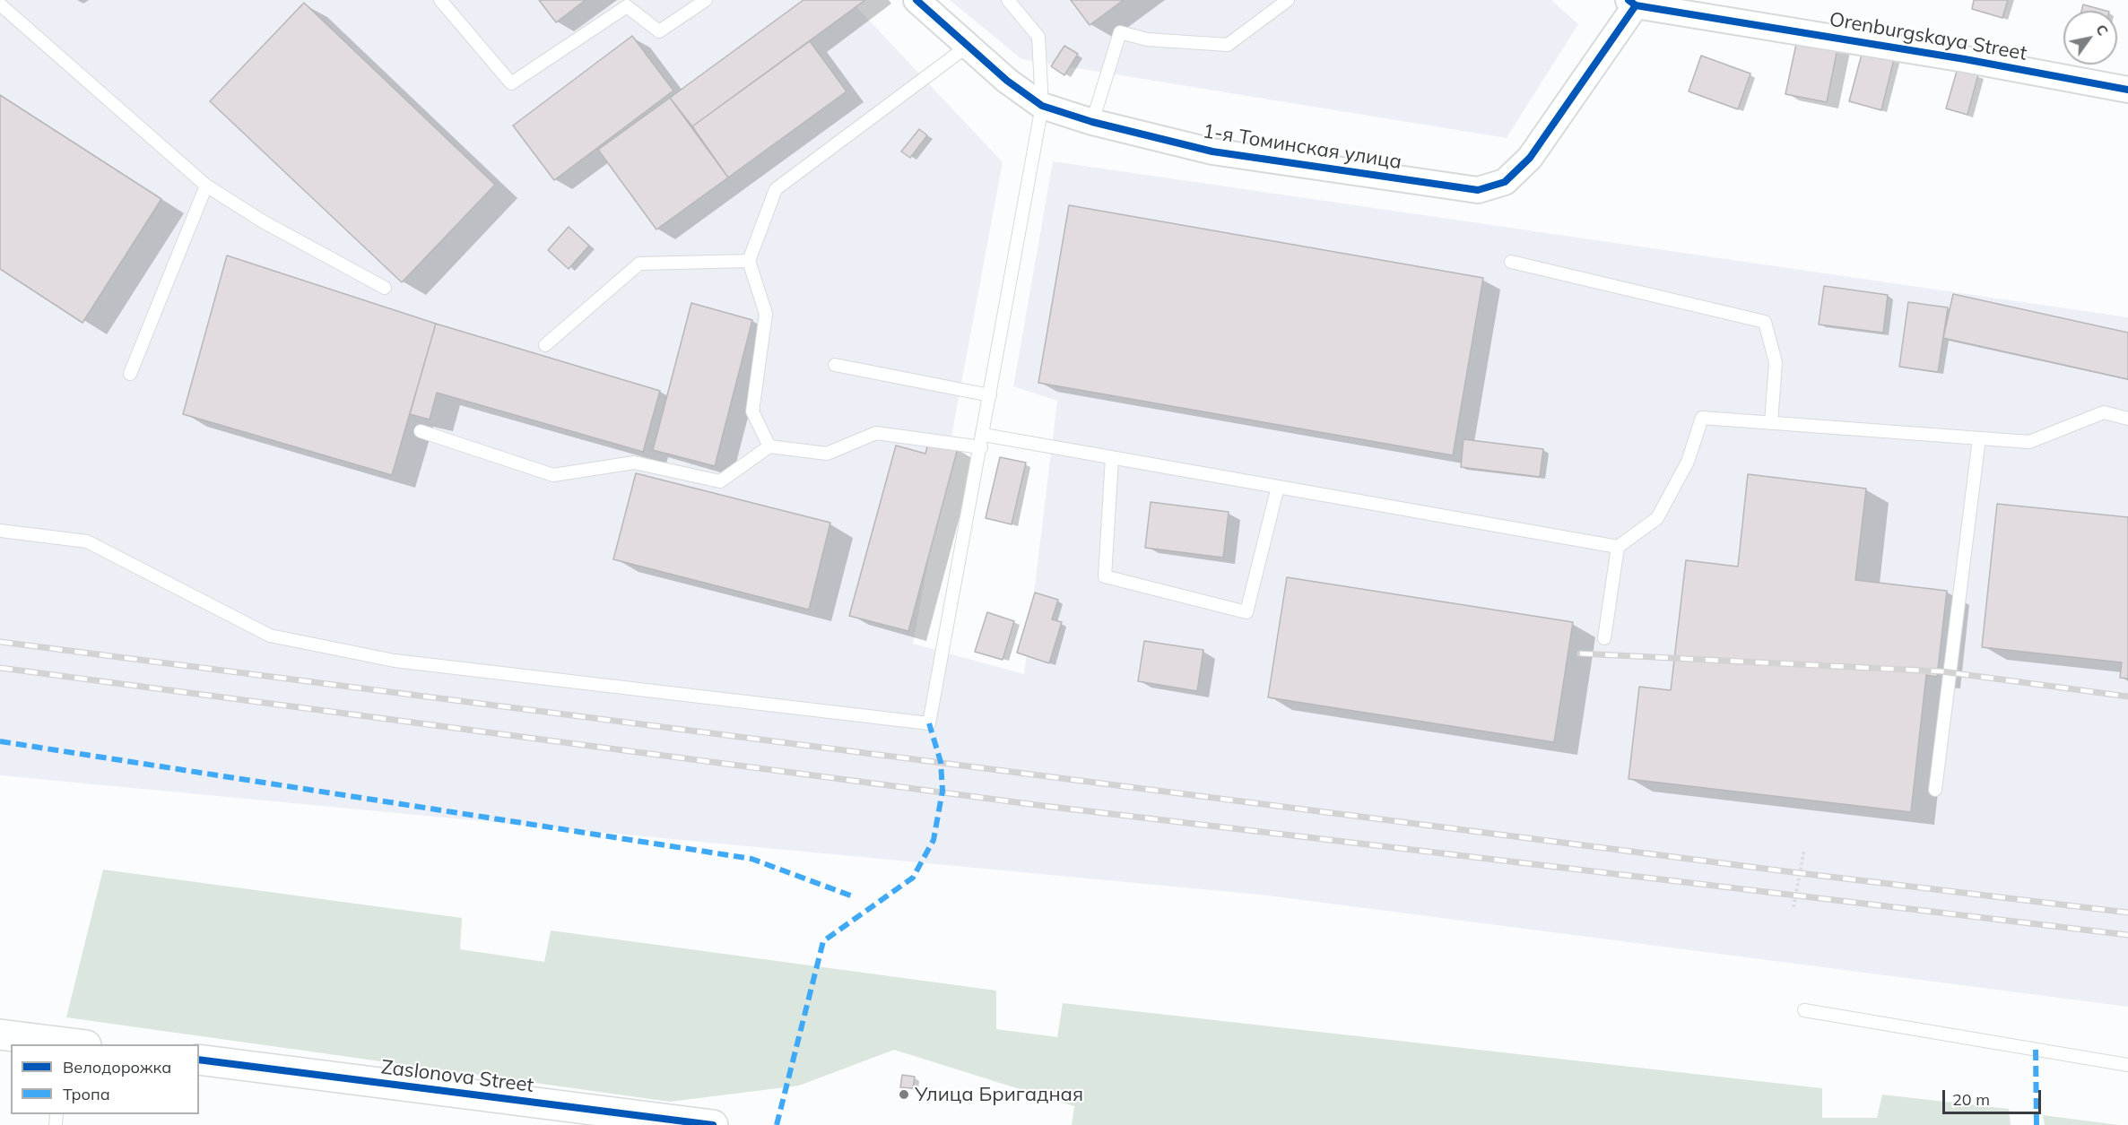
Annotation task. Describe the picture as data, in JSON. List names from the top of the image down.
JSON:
{
  "streets": {
    "street": ["Orenburgskaya Street", "1-я Томинская улица", "Zaslonova Street"]
  },
  "crossings": [
    ["Orenburgskaya Street", "1-я Томинская улица"]
  ],
  "places": ["Улица Бригадная"],
  "legend": ["Велодорожка", "Тропа"],
  "scale_bar": "20 m",
  "north": "top right"
}
